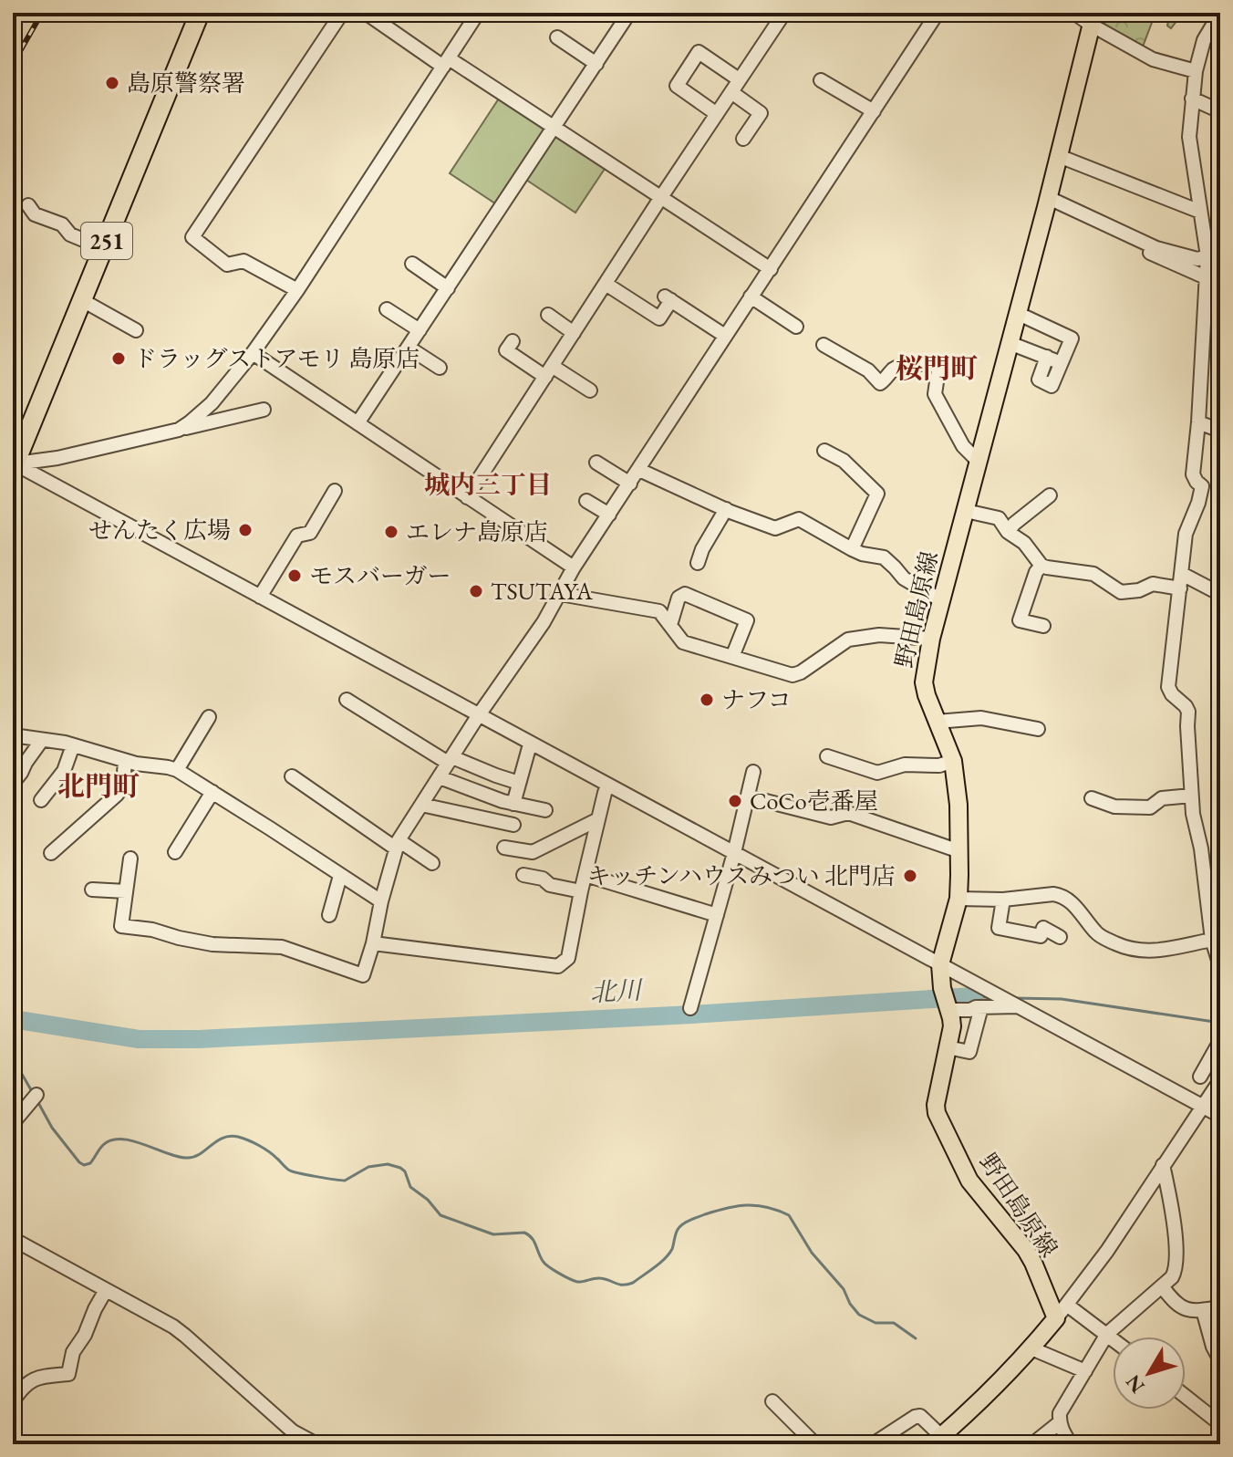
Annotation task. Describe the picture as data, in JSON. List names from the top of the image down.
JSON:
{
  "streets": {
    "highway": ["251"],
    "main road": ["野田島原線"]
  },
  "districts": ["桜門町", "城内三丁目", "北門町"],
  "water": ["北川"],
  "places": [
    "島原警察署",
    "ドラッグストアモリ 島原店",
    "せんたく広場",
    "エレナ島原店",
    "モスバーガー",
    "TSUTAYA",
    "ナフコ",
    "CoCo壱番屋",
    "キッチンハウスみつい 北門店"
  ],
  "north": "bottom left"
}
